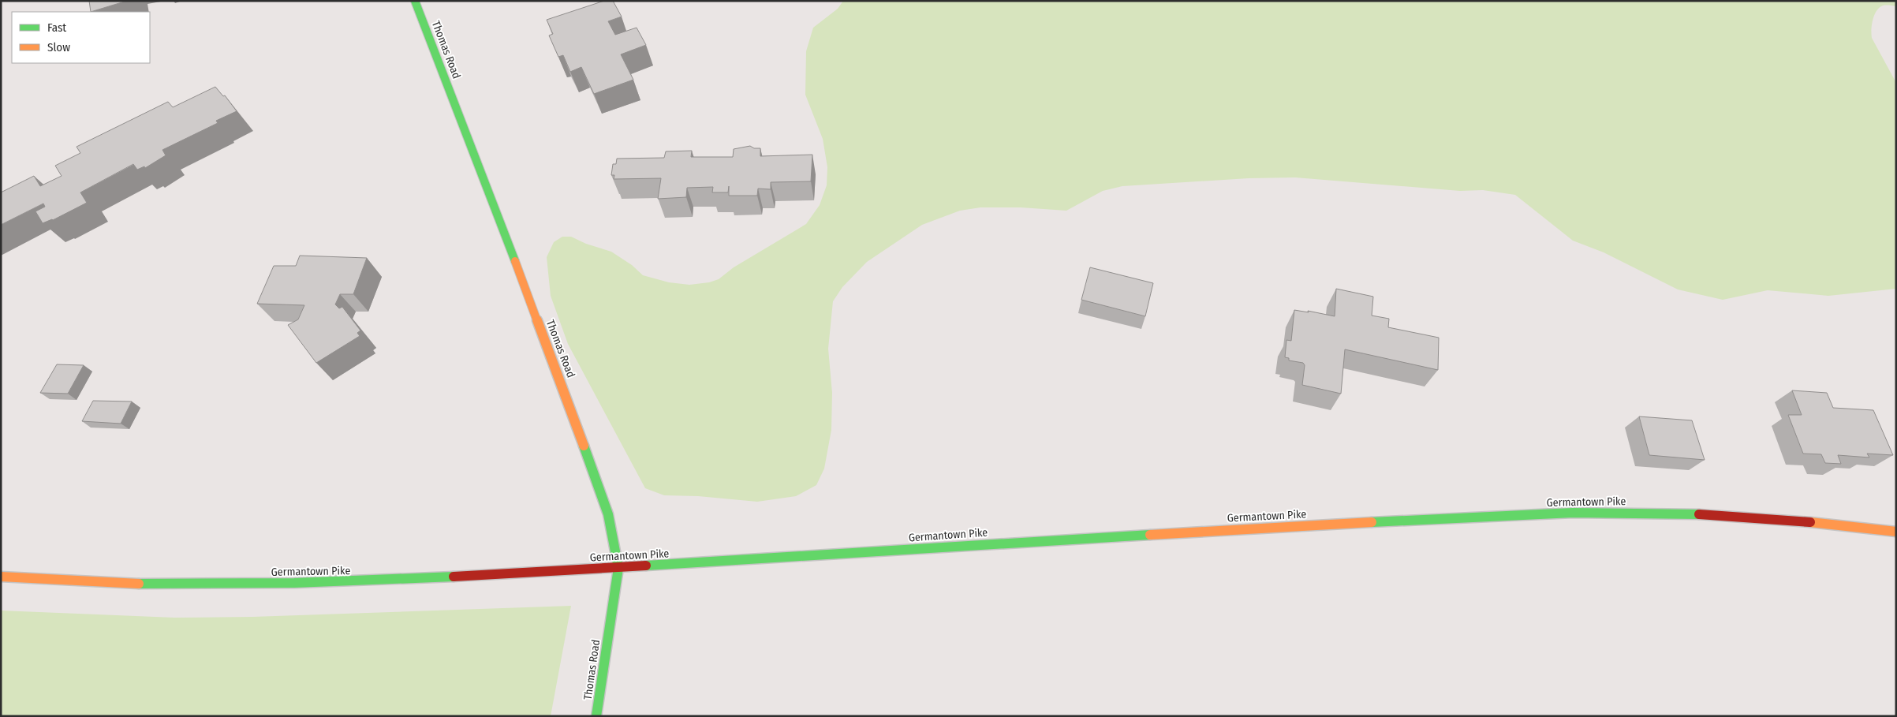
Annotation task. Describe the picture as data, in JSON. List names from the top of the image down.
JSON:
{
  "streets": {
    "main road": ["Thomas Road", "Germantown Pike"]
  },
  "crossings": [
    ["Thomas Road", "Germantown Pike"]
  ],
  "legend": ["Fast", "Slow"]
}
